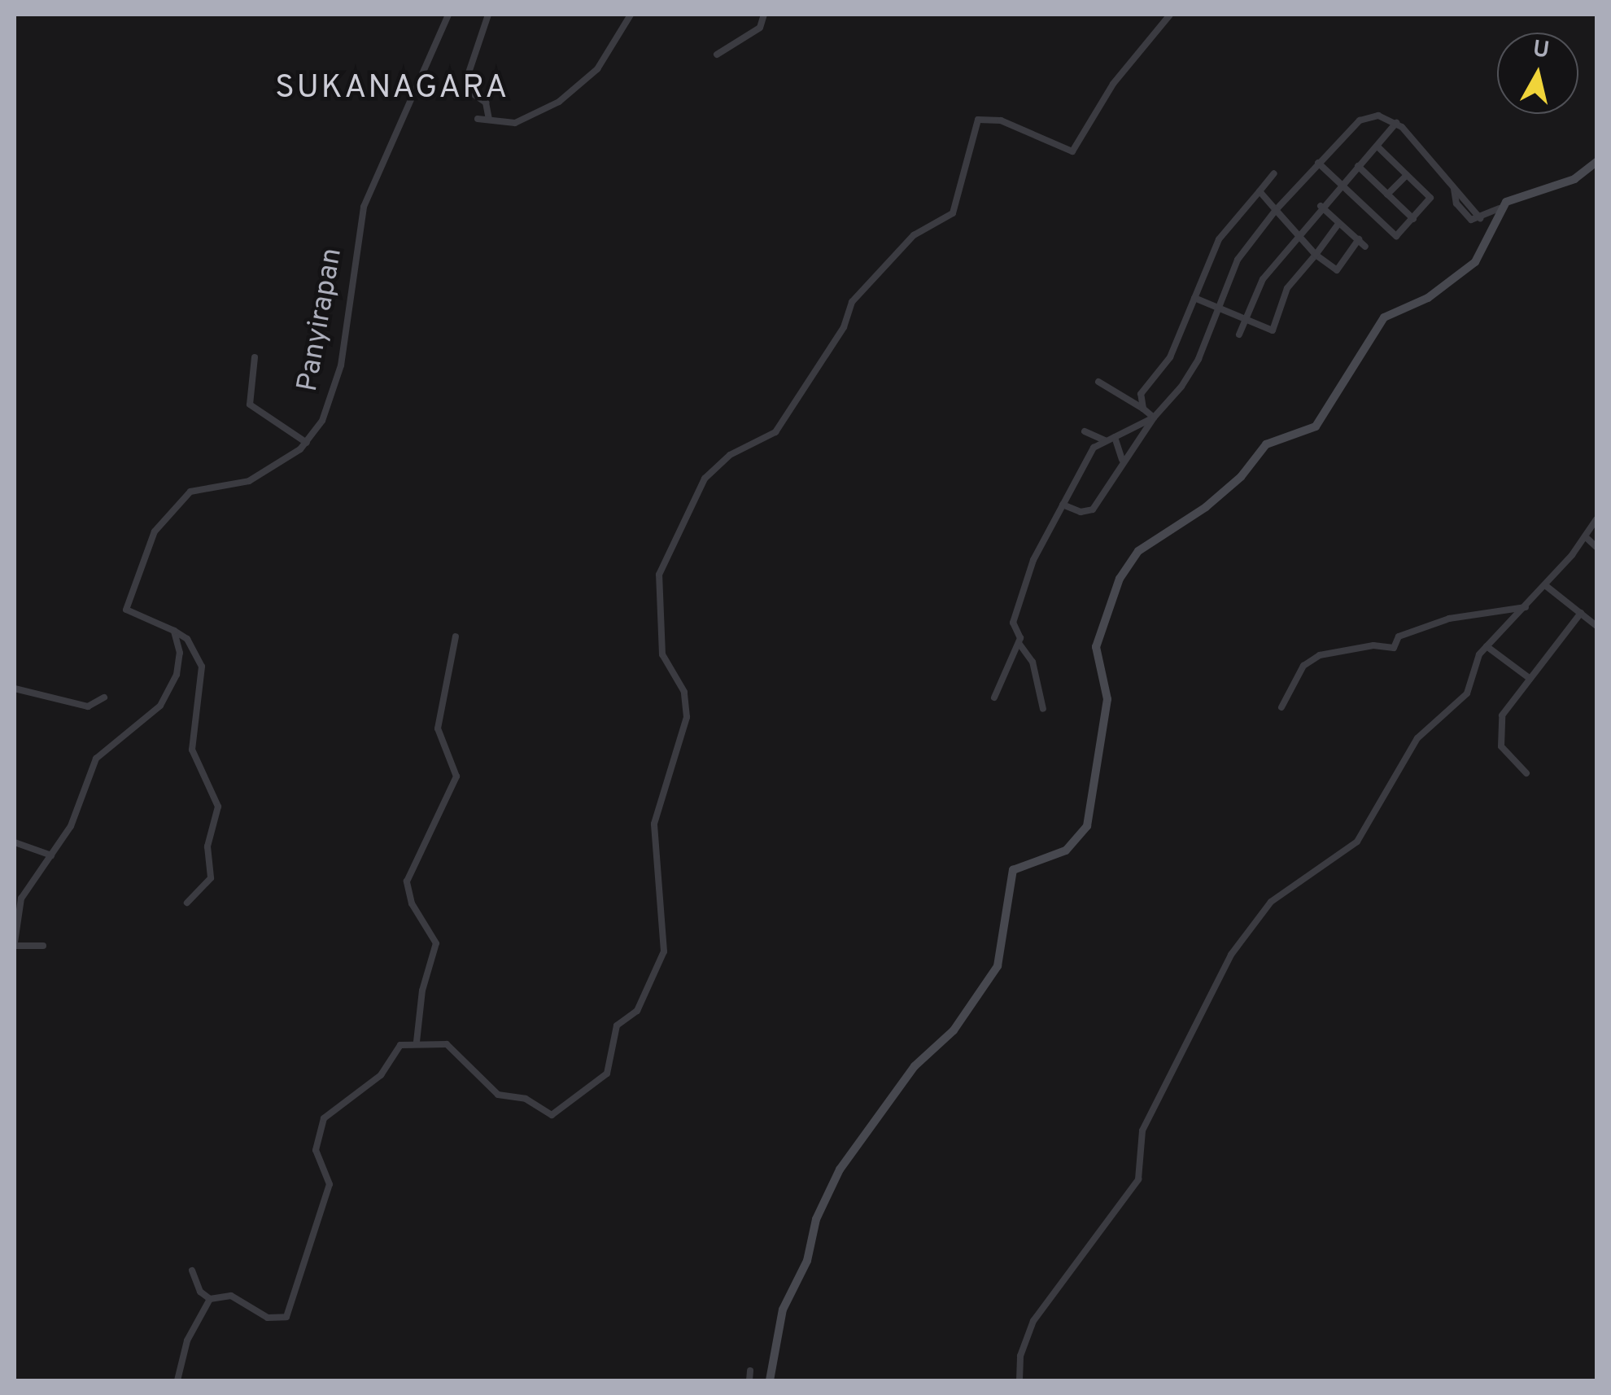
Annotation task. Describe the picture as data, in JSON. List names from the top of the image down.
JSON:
{
  "streets": {
    "street": ["Panyirapan"]
  },
  "districts": ["SUKANAGARA"],
  "north": "top"
}
